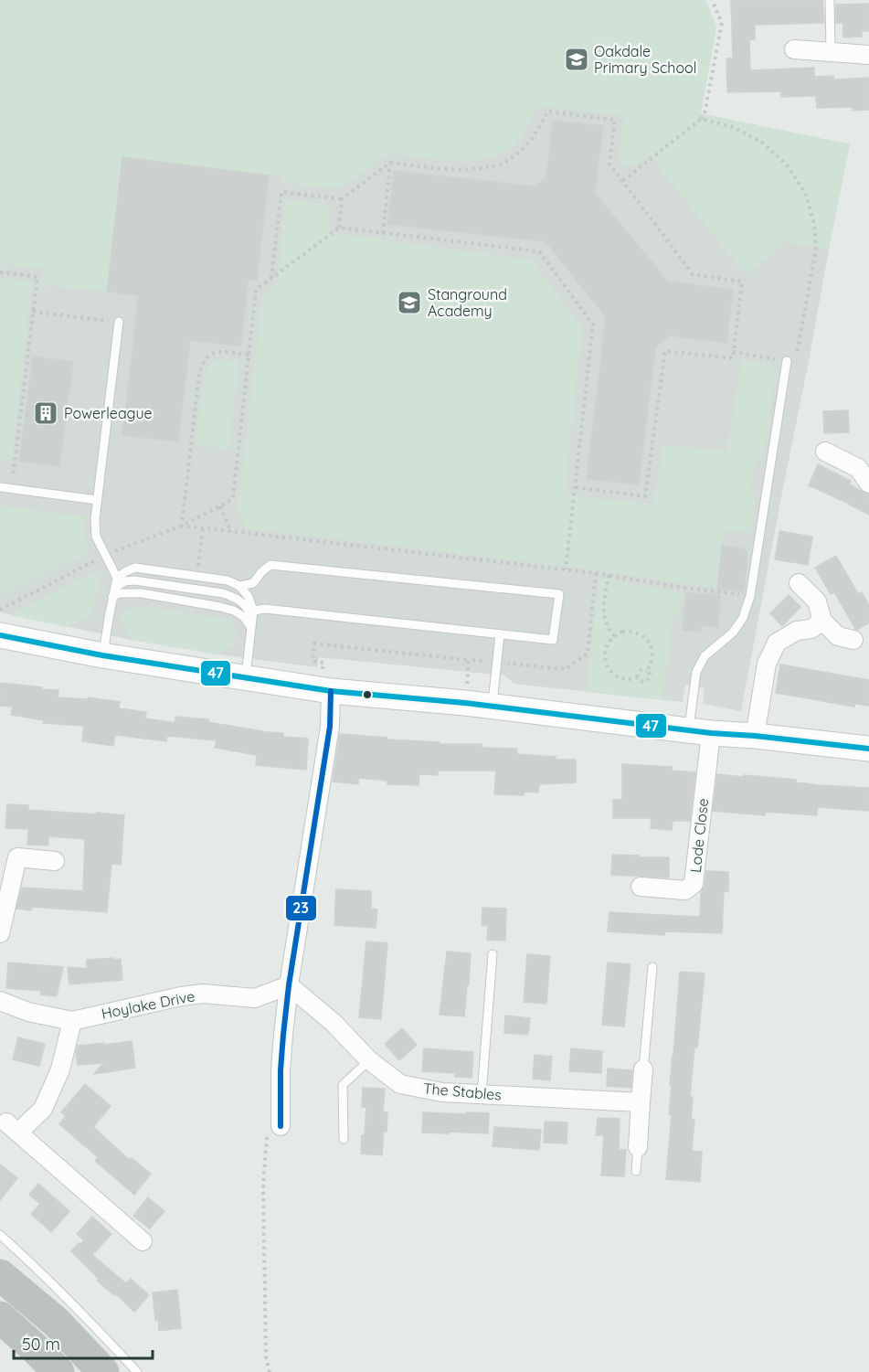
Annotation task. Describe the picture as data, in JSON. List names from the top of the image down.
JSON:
{
  "streets": {
    "street": ["Lode Close", "Hoylake Drive", "The Stables"]
  },
  "crossings": [
    ["Hoylake Drive", "The Stables"]
  ],
  "places": {
    "school or university": ["Oakdale Primary School", "Stanground Academy"],
    "building": ["Powerleague"]
  },
  "lines": ["transit line 47", "transit line 23"],
  "scale_bar": "50 m"
}
